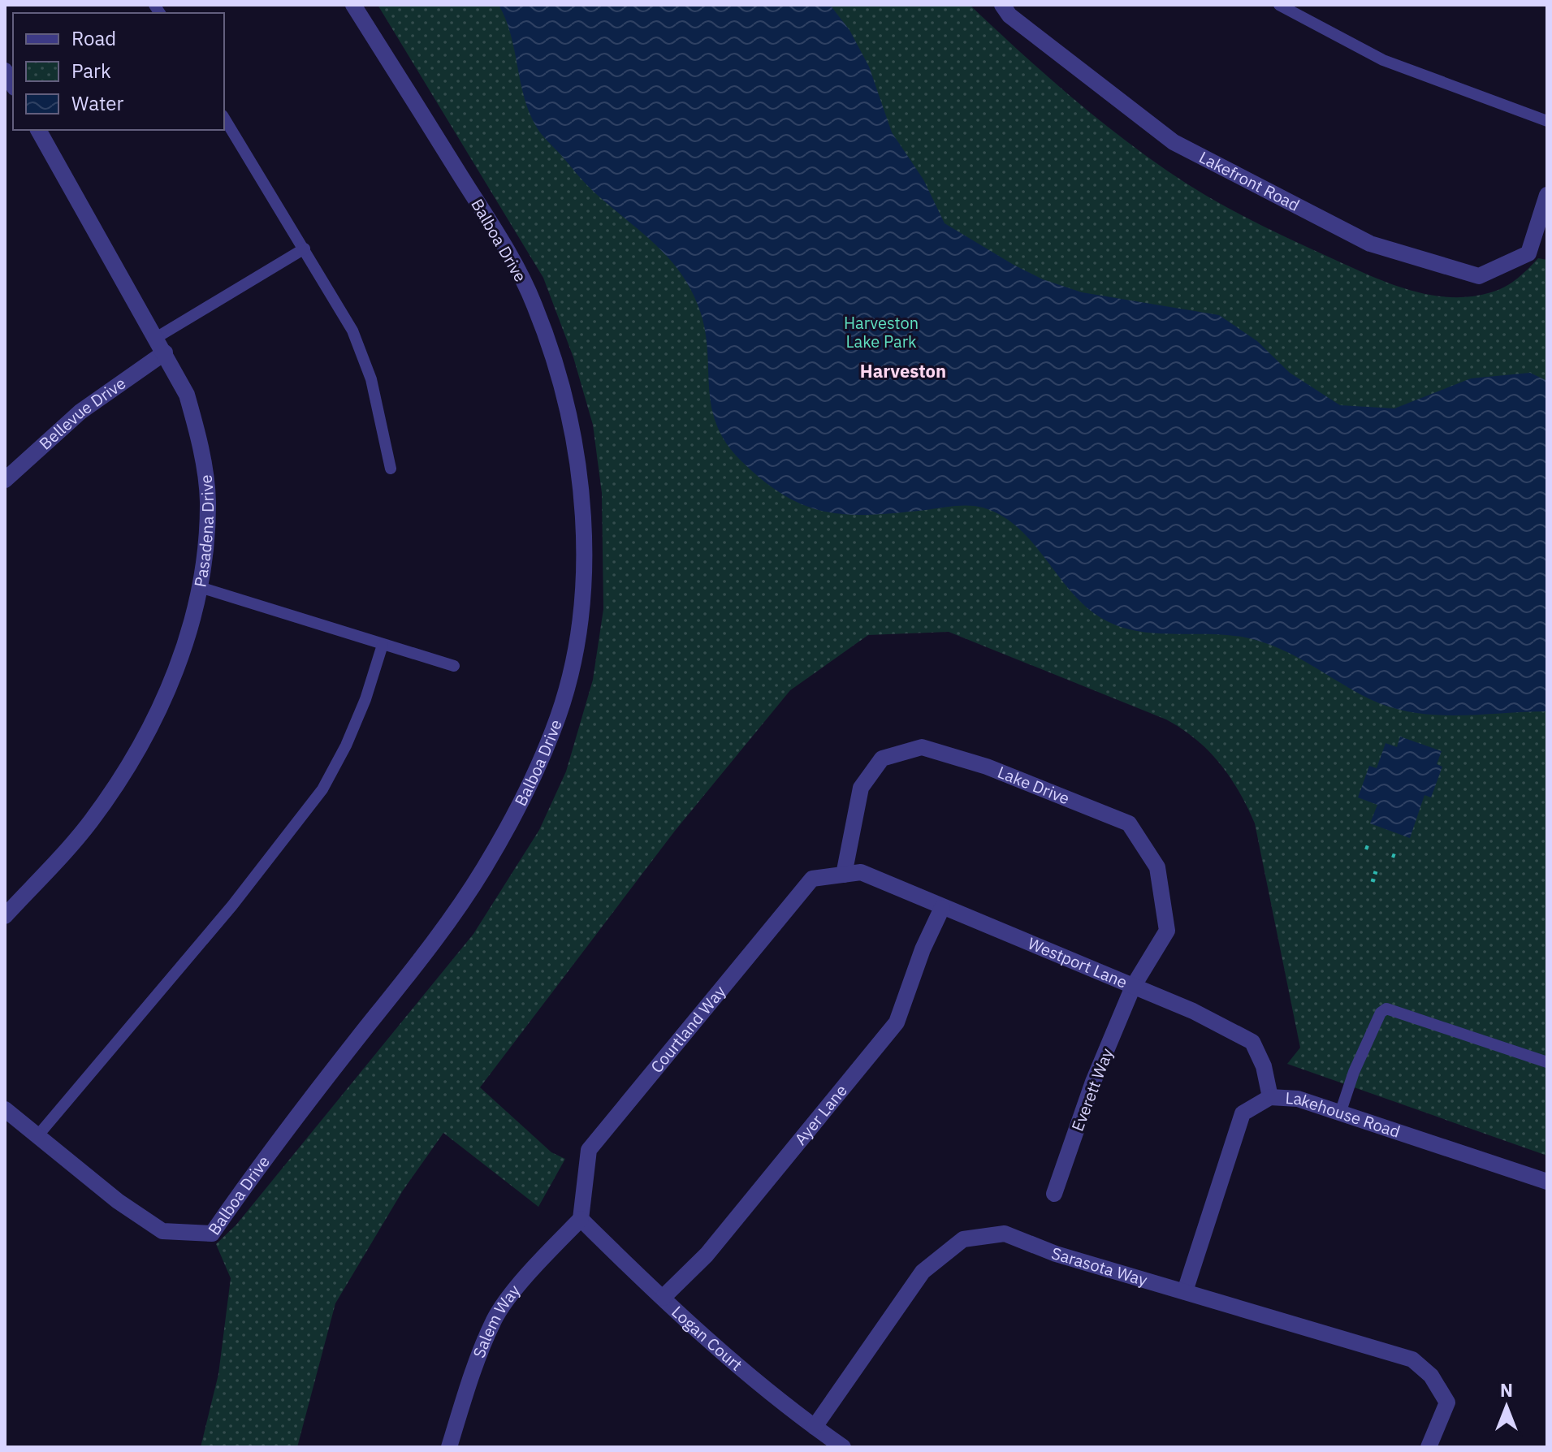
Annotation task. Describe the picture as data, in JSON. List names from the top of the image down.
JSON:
{
  "streets": {
    "street": [
      "Lakefront Road",
      "Balboa Drive",
      "Bellevue Drive",
      "Pasadena Drive",
      "Lake Drive",
      "Westport Lane",
      "Courtland Way",
      "Everett Way",
      "Ayer Lane",
      "Lakehouse Road",
      "Sarasota Way",
      "Salem Way",
      "Logan Court"
    ]
  },
  "crossings": [
    ["Bellevue Drive", "Pasadena Drive"],
    ["Lake Drive", "Westport Lane"],
    ["Lake Drive", "Courtland Way"],
    ["Lake Drive", "Everett Way"],
    ["Westport Lane", "Courtland Way"],
    ["Westport Lane", "Everett Way"],
    ["Westport Lane", "Ayer Lane"],
    ["Westport Lane", "Lakehouse Road"],
    ["Courtland Way", "Salem Way"],
    ["Courtland Way", "Logan Court"],
    ["Ayer Lane", "Logan Court"],
    ["Lakehouse Road", "Sarasota Way"],
    ["Sarasota Way", "Logan Court"],
    ["Salem Way", "Logan Court"]
  ],
  "districts": ["Harveston"],
  "parks": ["Harveston Lake Park"],
  "legend": ["Road", "Park", "Water"],
  "north": "top"
}
